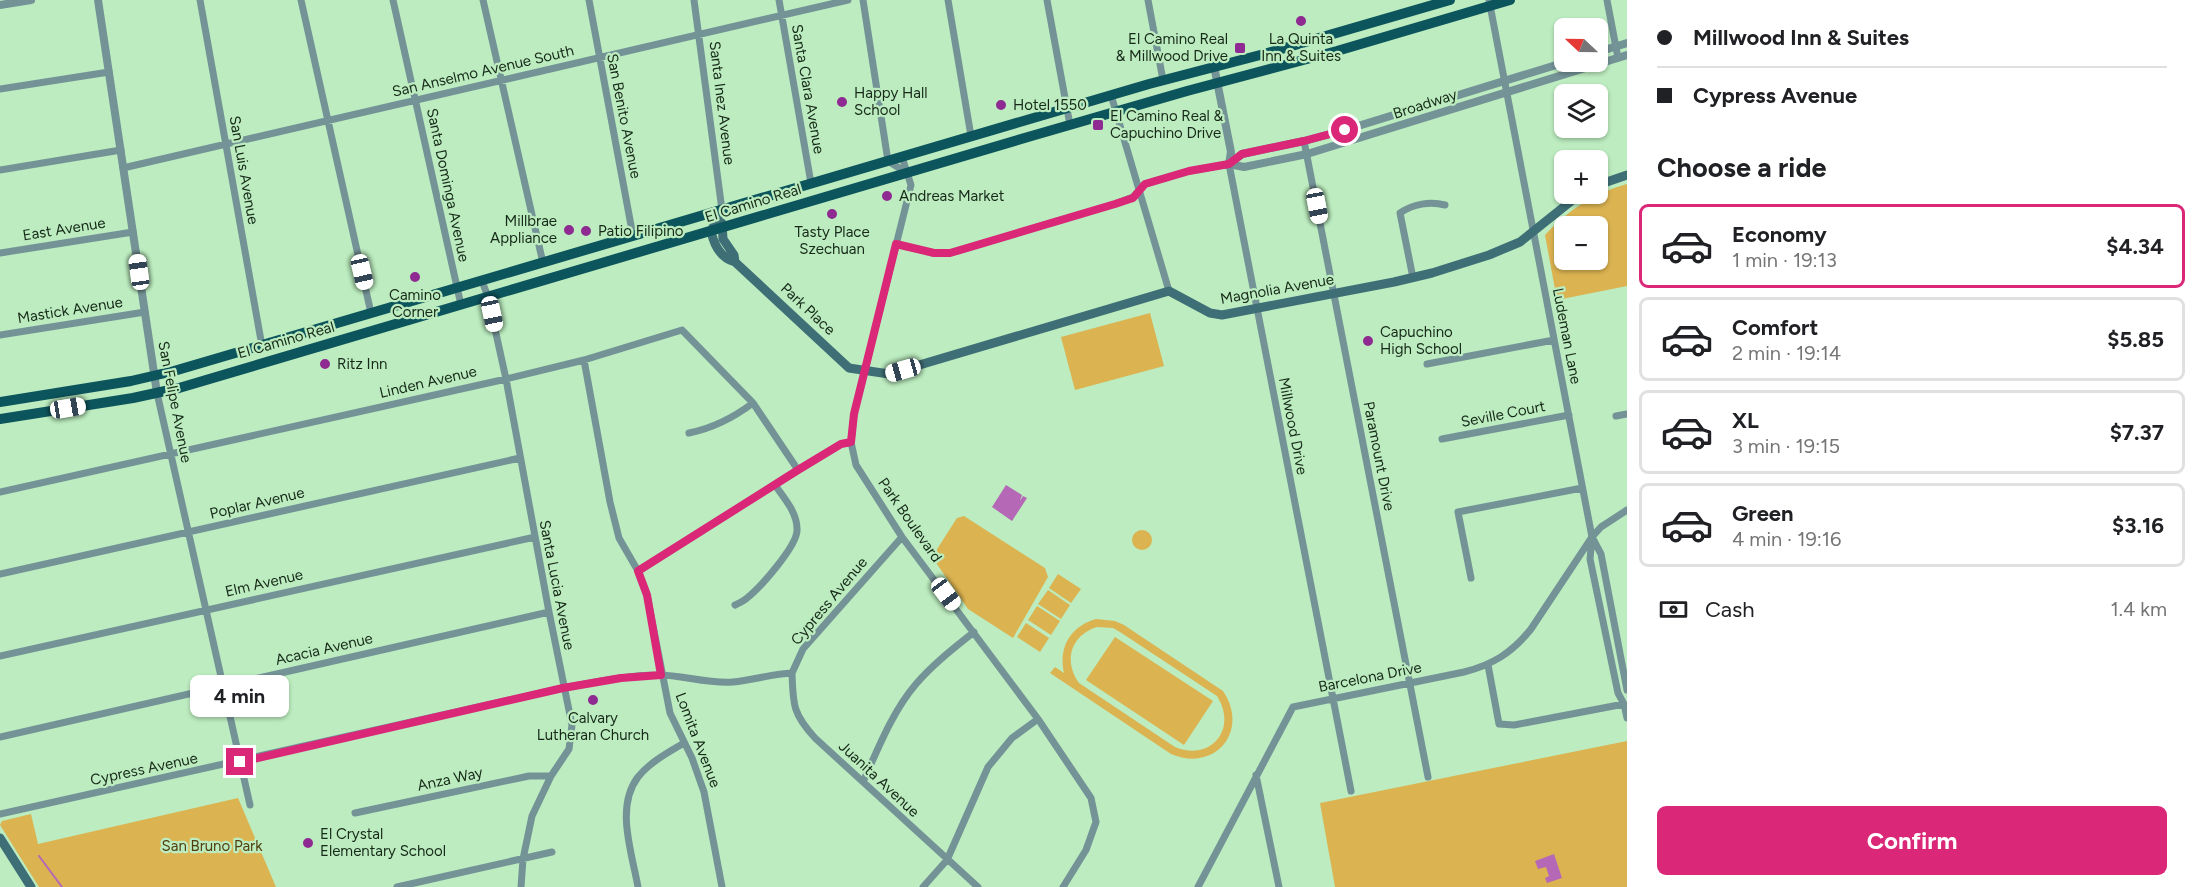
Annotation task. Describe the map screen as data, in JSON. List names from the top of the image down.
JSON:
{
  "streets": {
    "main road": ["El Camino Real", "Magnolia Avenue", "Park Place"],
    "street": [
      "San Anselmo Avenue South",
      "Santa Clara Avenue",
      "Santa Inez Avenue",
      "Broadway",
      "San Benito Avenue",
      "San Luis Avenue",
      "Santa Dominga Avenue",
      "East Avenue",
      "Mastick Avenue",
      "Ludeman Lane",
      "Linden Avenue",
      "San Felipe Avenue",
      "Seville Court",
      "Millwood Drive",
      "Paramount Drive",
      "Poplar Avenue",
      "Park Boulevard",
      "Elm Avenue",
      "Santa Lucia Avenue",
      "Cypress Avenue",
      "Acacia Avenue",
      "Barcelona Drive",
      "Lomita Avenue",
      "Anza Way",
      "Juanita Avenue"
    ]
  },
  "crossings": [
    ["San Anselmo Avenue South", "Santa Clara Avenue"],
    ["San Anselmo Avenue South", "Santa Inez Avenue"],
    ["San Anselmo Avenue South", "San Benito Avenue"],
    ["San Anselmo Avenue South", "San Luis Avenue"],
    ["San Anselmo Avenue South", "Santa Dominga Avenue"],
    ["San Anselmo Avenue South", "San Felipe Avenue"],
    ["Santa Clara Avenue", "El Camino Real"],
    ["Santa Inez Avenue", "El Camino Real"],
    ["Santa Inez Avenue", "Park Place"],
    ["Broadway", "Ludeman Lane"],
    ["Broadway", "Millwood Drive"],
    ["Broadway", "Paramount Drive"],
    ["Broadway", "Park Boulevard"],
    ["San Benito Avenue", "El Camino Real"],
    ["San Luis Avenue", "El Camino Real"],
    ["Santa Dominga Avenue", "El Camino Real"],
    ["El Camino Real", "Park Place"],
    ["El Camino Real", "Ludeman Lane"],
    ["El Camino Real", "San Felipe Avenue"],
    ["El Camino Real", "Millwood Drive"],
    ["El Camino Real", "Park Boulevard"],
    ["El Camino Real", "Santa Lucia Avenue"],
    ["East Avenue", "San Felipe Avenue"],
    ["Magnolia Avenue", "Ludeman Lane"],
    ["Magnolia Avenue", "Millwood Drive"],
    ["Magnolia Avenue", "Paramount Drive"],
    ["Park Place", "Park Boulevard"],
    ["Mastick Avenue", "San Felipe Avenue"],
    ["Ludeman Lane", "Seville Court"],
    ["Ludeman Lane", "Barcelona Drive"],
    ["Linden Avenue", "San Felipe Avenue"],
    ["Linden Avenue", "Santa Lucia Avenue"],
    ["Linden Avenue", "Lomita Avenue"],
    ["San Felipe Avenue", "Poplar Avenue"],
    ["San Felipe Avenue", "Elm Avenue"],
    ["San Felipe Avenue", "Cypress Avenue"],
    ["San Felipe Avenue", "Acacia Avenue"],
    ["Millwood Drive", "Barcelona Drive"],
    ["Paramount Drive", "Barcelona Drive"],
    ["Poplar Avenue", "Santa Lucia Avenue"],
    ["Park Boulevard", "Cypress Avenue"],
    ["Elm Avenue", "Santa Lucia Avenue"],
    ["Santa Lucia Avenue", "Cypress Avenue"],
    ["Santa Lucia Avenue", "Acacia Avenue"],
    ["Santa Lucia Avenue", "Anza Way"],
    ["Cypress Avenue", "Lomita Avenue"],
    ["Cypress Avenue", "Juanita Avenue"]
  ],
  "parks": ["San Bruno Park"],
  "places": {
    "other": [
      "La Quinta Inn & Suites",
      "Happy Hall School",
      "Hotel 1550",
      "Andreas Market",
      "Tasty Place Szechuan",
      "Millbrae Appliance",
      "Patio Filipino",
      "Camino Corner",
      "Capuchino High School",
      "Ritz Inn",
      "Calvary Lutheran Church",
      "El Crystal Elementary School"
    ],
    "transit": ["El Camino Real & Millwood Drive", "El Camino Real & Capuchino Drive"]
  },
  "north": "left",
  "page": {
    "banner": ["Millwood Inn & Suites", "Cypress Avenue"],
    "map_buttons": ["+", "−"],
    "heading": "Choose a ride",
    "list": [
      {
        "name": "Economy",
        "note": "1 min · 19:13",
        "value": "$4.34"
      },
      {
        "name": "Comfort",
        "note": "2 min · 19:14",
        "value": "$5.85"
      },
      {
        "name": "XL",
        "note": "3 min · 19:15",
        "value": "$7.37"
      },
      {
        "name": "Green",
        "note": "4 min · 19:16",
        "value": "$3.16"
      }
    ],
    "pay": ["Cash", "1.4 km"],
    "bubble": "4 min",
    "buttons": "Confirm"
  }
}
